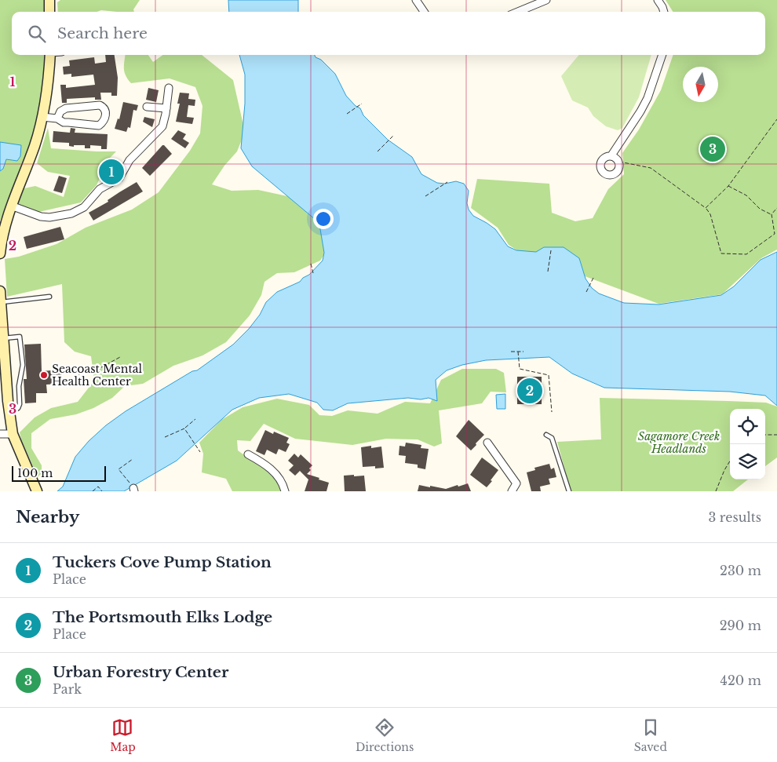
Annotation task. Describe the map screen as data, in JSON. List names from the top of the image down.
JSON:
{
  "parks": ["Sagamore Creek Headlands"],
  "places": ["Seacoast Mental Health Center"],
  "scale_bar": "100 m",
  "north": "bottom",
  "page": {
    "search": "Search here",
    "pins": ["3", "1", "2"],
    "scale": "100 m",
    "heading": ["Nearby", "3 results"],
    "list": [
      {
        "mark": "1",
        "name": "Tuckers Cove Pump Station",
        "note": "Place",
        "value": "230 m"
      },
      {
        "mark": "2",
        "name": "The Portsmouth Elks Lodge",
        "note": "Place",
        "value": "290 m"
      },
      {
        "mark": "3",
        "name": "Urban Forestry Center",
        "note": "Park",
        "value": "420 m"
      }
    ],
    "nav": ["Map", "Directions", "Saved"]
  },
  "grid": {
    "rows": ["1", "2", "3"]
  }
}
